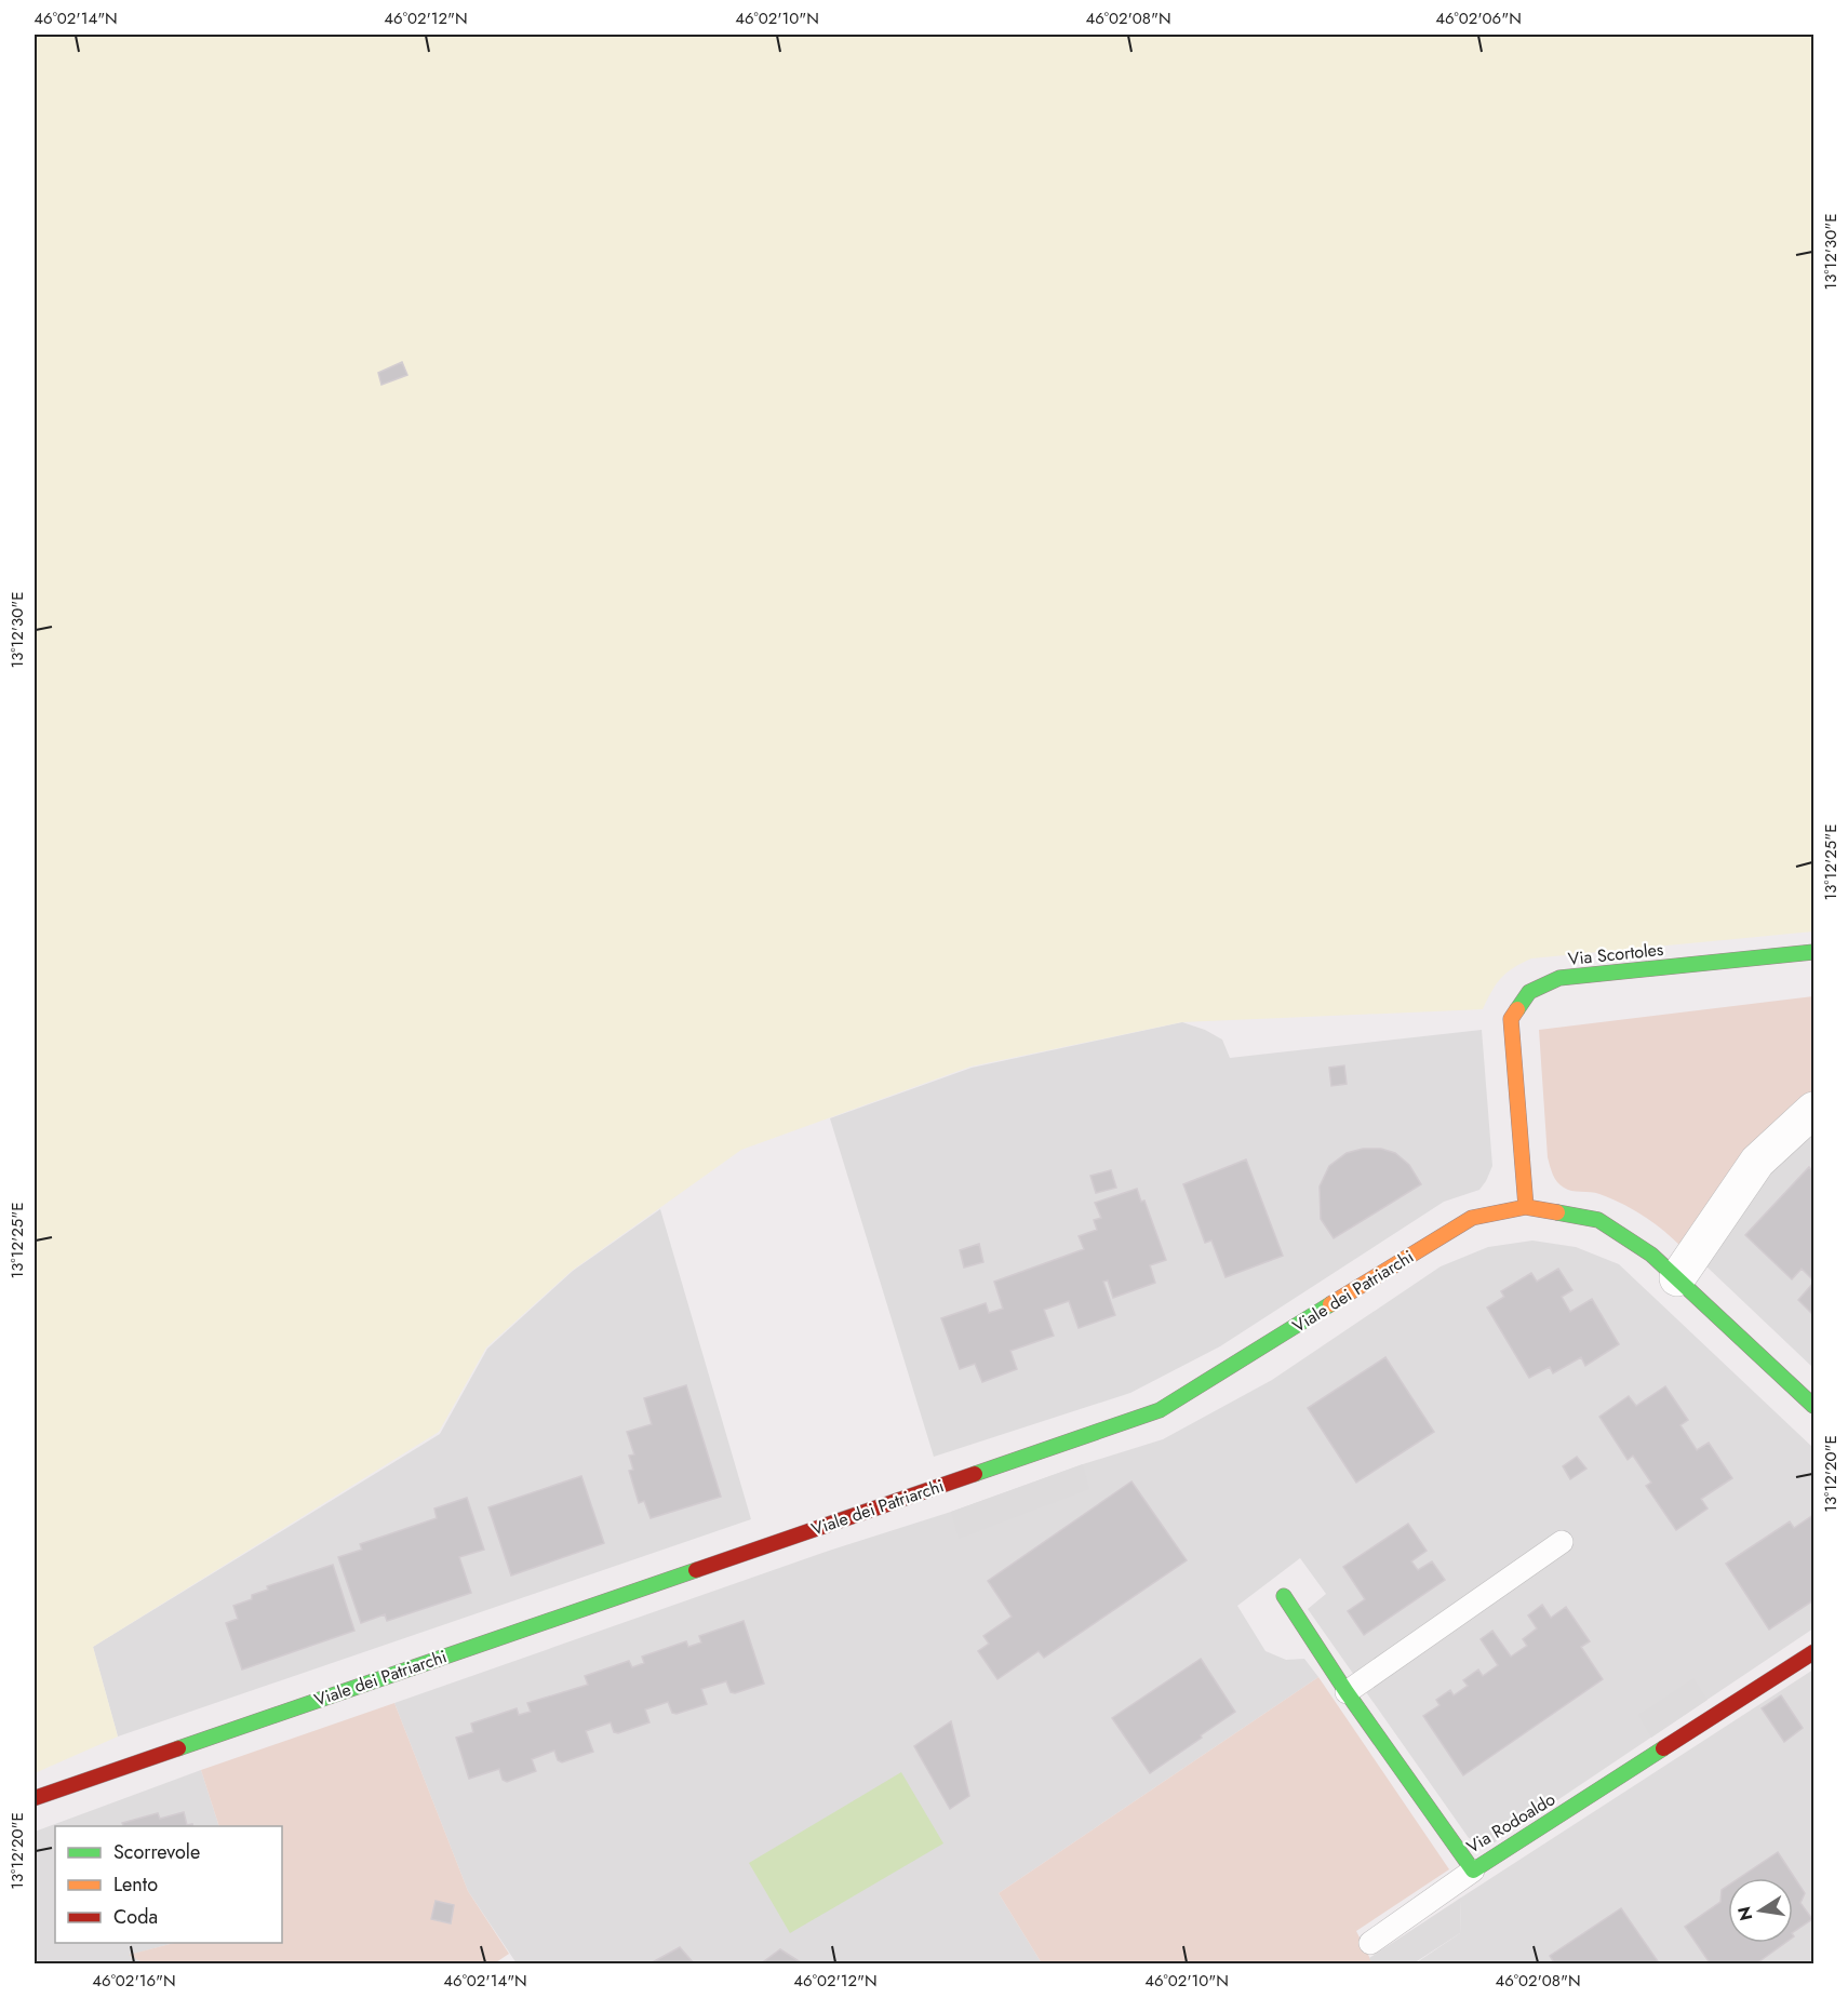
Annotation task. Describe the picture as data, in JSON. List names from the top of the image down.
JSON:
{
  "streets": {
    "street": ["Via Scortoles", "Viale dei Patriarchi", "Via Rodoaldo"]
  },
  "crossings": [
    ["Via Scortoles", "Viale dei Patriarchi"]
  ],
  "legend": ["Scorrevole", "Lento", "Coda"],
  "north": "left",
  "coordinates": [
    "46°02'14\"N",
    "46°02'12\"N",
    "46°02'10\"N",
    "46°02'08\"N",
    "46°02'06\"N",
    "13°12'30\"E",
    "13°12'25\"E",
    "13°12'20\"E",
    "46°02'16\"N"
  ]
}
